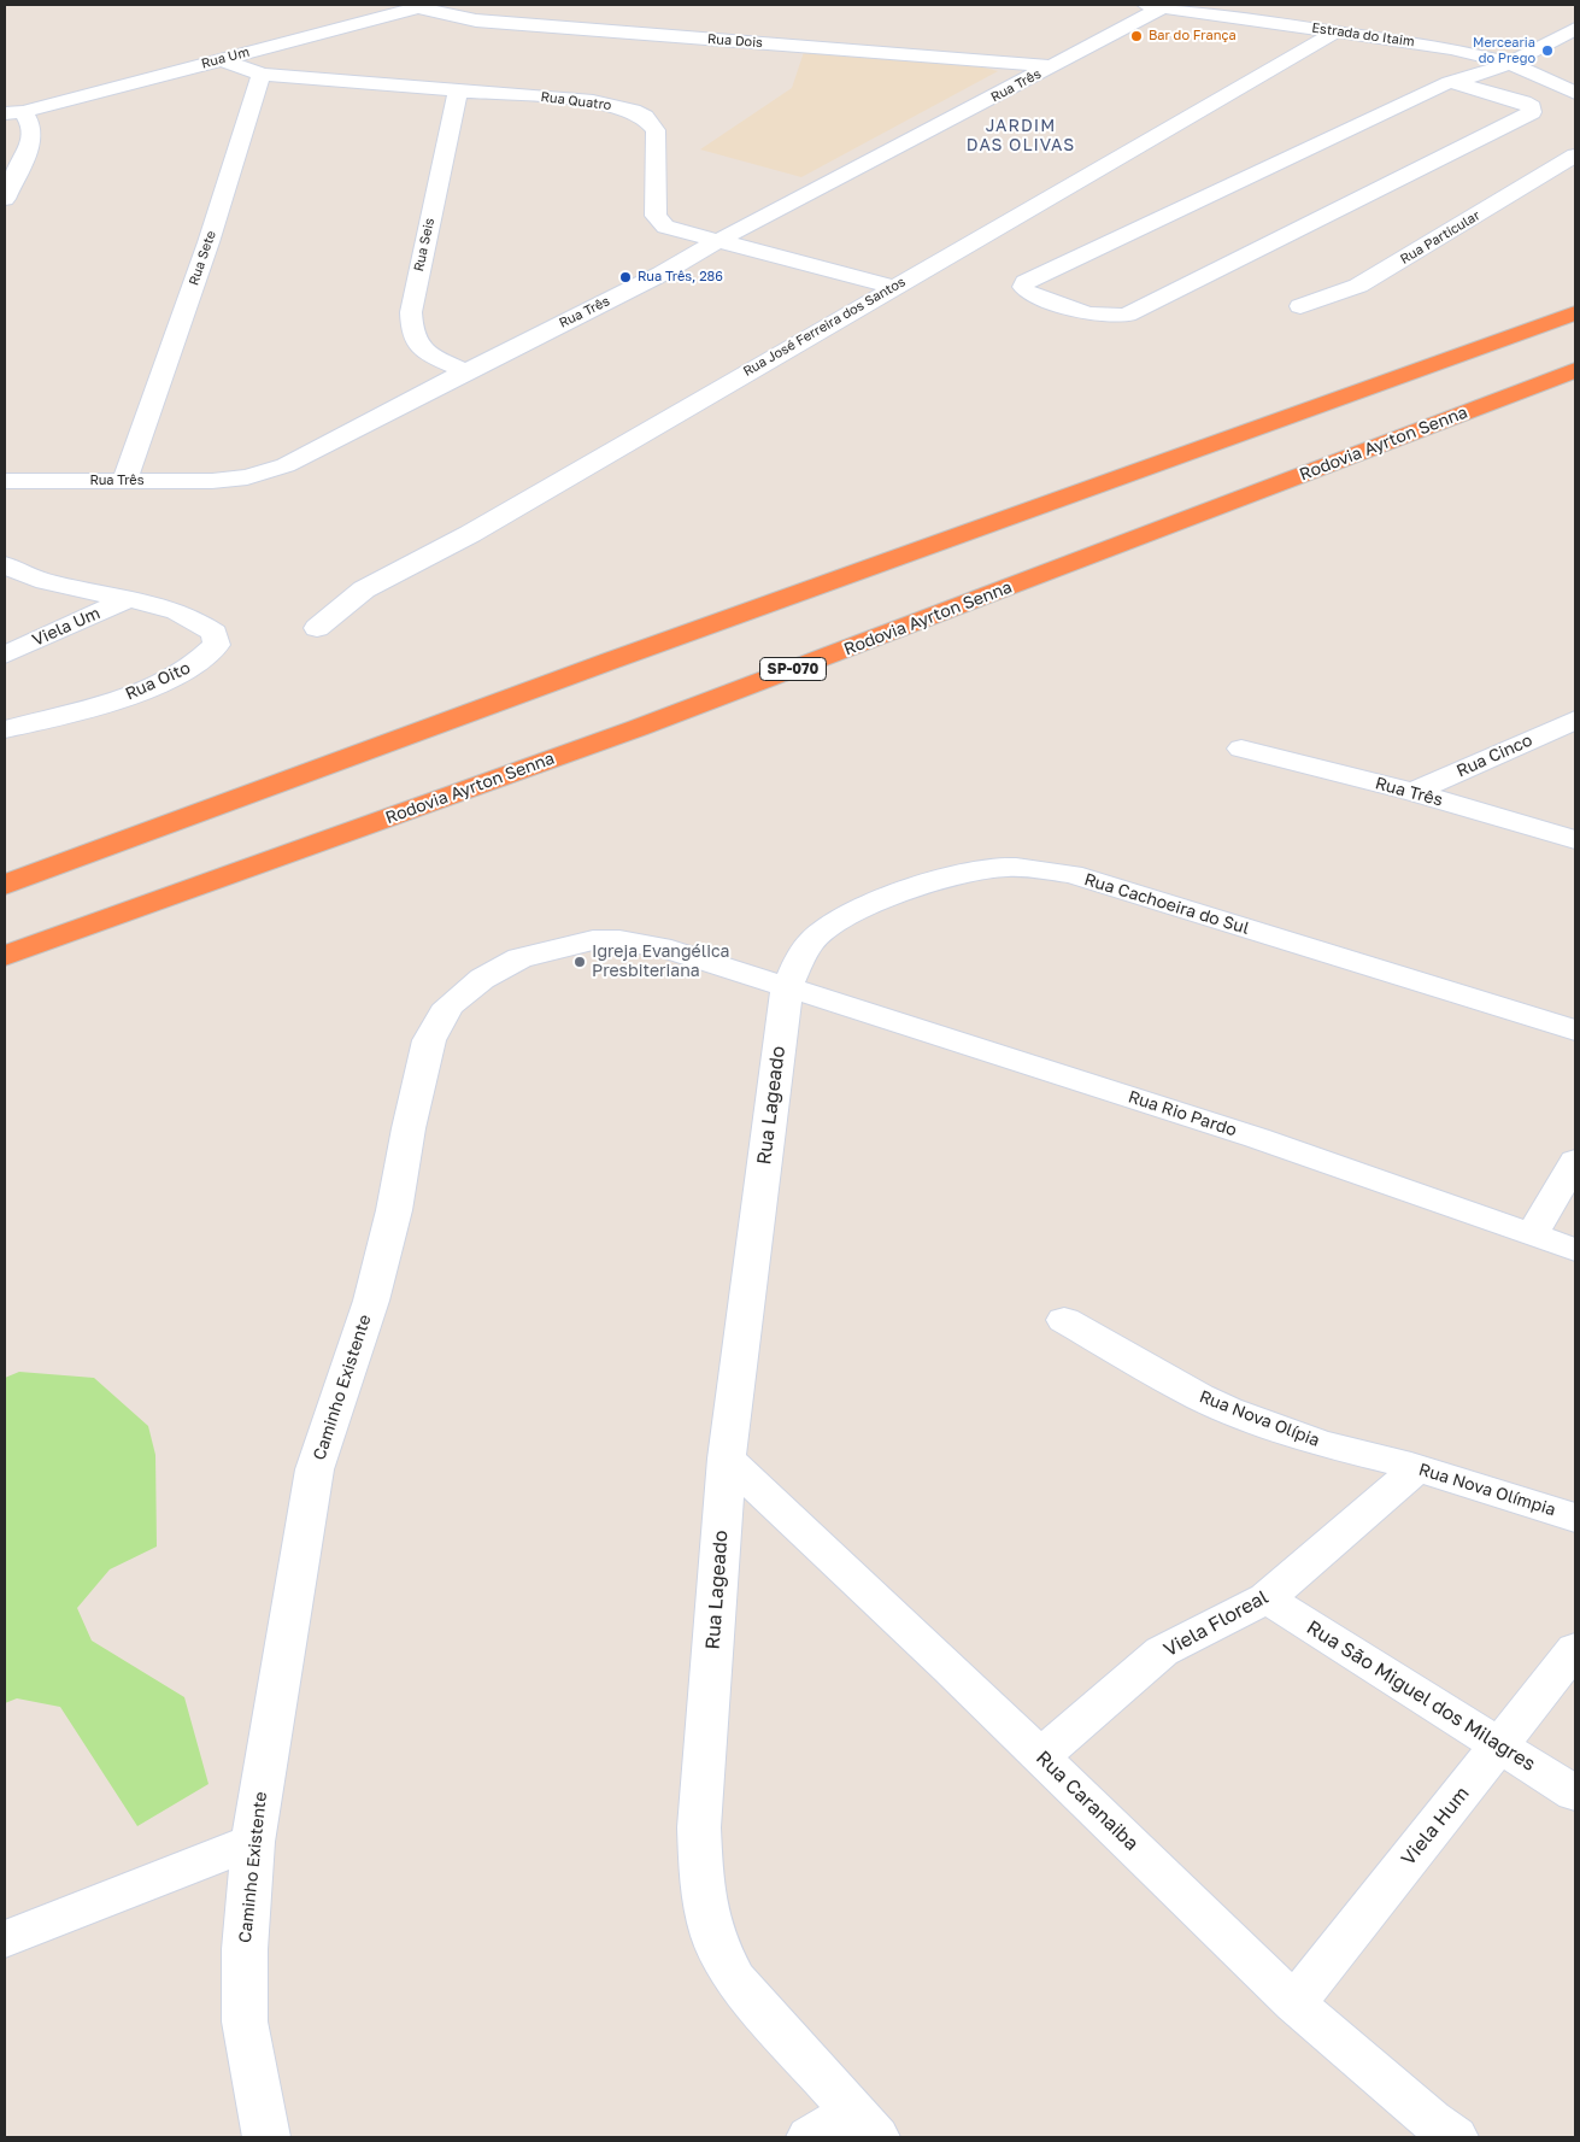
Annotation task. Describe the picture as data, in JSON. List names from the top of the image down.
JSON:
{
  "streets": {
    "highway": ["Rodovia Ayrton Senna", "SP-070"],
    "street": [
      "Estrada do Itaim",
      "Rua Dois",
      "Rua Um",
      "Rua Três",
      "Rua Quatro",
      "Rua Particular",
      "Rua Seis",
      "Rua Sete",
      "Rua José Ferreira dos Santos",
      "Viela Um",
      "Rua Oito",
      "Rua Cinco",
      "Rua Cachoeira do Sul",
      "Rua Lageado",
      "Rua Rio Pardo",
      "Caminho Existente",
      "Rua Nova Olípia",
      "Rua Nova Olímpia",
      "Viela Floreal",
      "Rua São Miguel dos Milagres",
      "Rua Caranaiba",
      "Viela Hum"
    ]
  },
  "crossings": [
    ["Estrada do Itaim", "Rua Três"],
    ["Estrada do Itaim", "Rua José Ferreira dos Santos"],
    ["Rua Dois", "Rua Um"],
    ["Rua Dois", "Rua Três"],
    ["Rua Três", "Rua Quatro"],
    ["Rua Três", "Rua Seis"],
    ["Rua Três", "Rua Sete"],
    ["Rua Três", "Rua Cinco"],
    ["Rua Quatro", "Rua Seis"],
    ["Rua Quatro", "Rua Sete"],
    ["Rua Quatro", "Rua José Ferreira dos Santos"],
    ["Viela Um", "Rua Oito"],
    ["Rua Cachoeira do Sul", "Rua Lageado"],
    ["Rua Cachoeira do Sul", "Rua Rio Pardo"],
    ["Rua Cachoeira do Sul", "Caminho Existente"],
    ["Rua Lageado", "Rua Rio Pardo"],
    ["Rua Lageado", "Caminho Existente"],
    ["Rua Lageado", "Rua Caranaiba"],
    ["Rua Rio Pardo", "Caminho Existente"],
    ["Rua Nova Olípia", "Rua Nova Olímpia"],
    ["Rua Nova Olípia", "Viela Floreal"],
    ["Rua Nova Olímpia", "Viela Floreal"],
    ["Viela Floreal", "Rua São Miguel dos Milagres"],
    ["Viela Floreal", "Rua Caranaiba"],
    ["Rua São Miguel dos Milagres", "Viela Hum"],
    ["Rua Caranaiba", "Viela Hum"]
  ],
  "districts": ["JARDIM DAS OLIVAS"],
  "places": [
    "Bar do França",
    "Mercearia do Prego",
    "Rua Três, 286",
    "Igreja Evangélica Presbiteriana"
  ]
}
